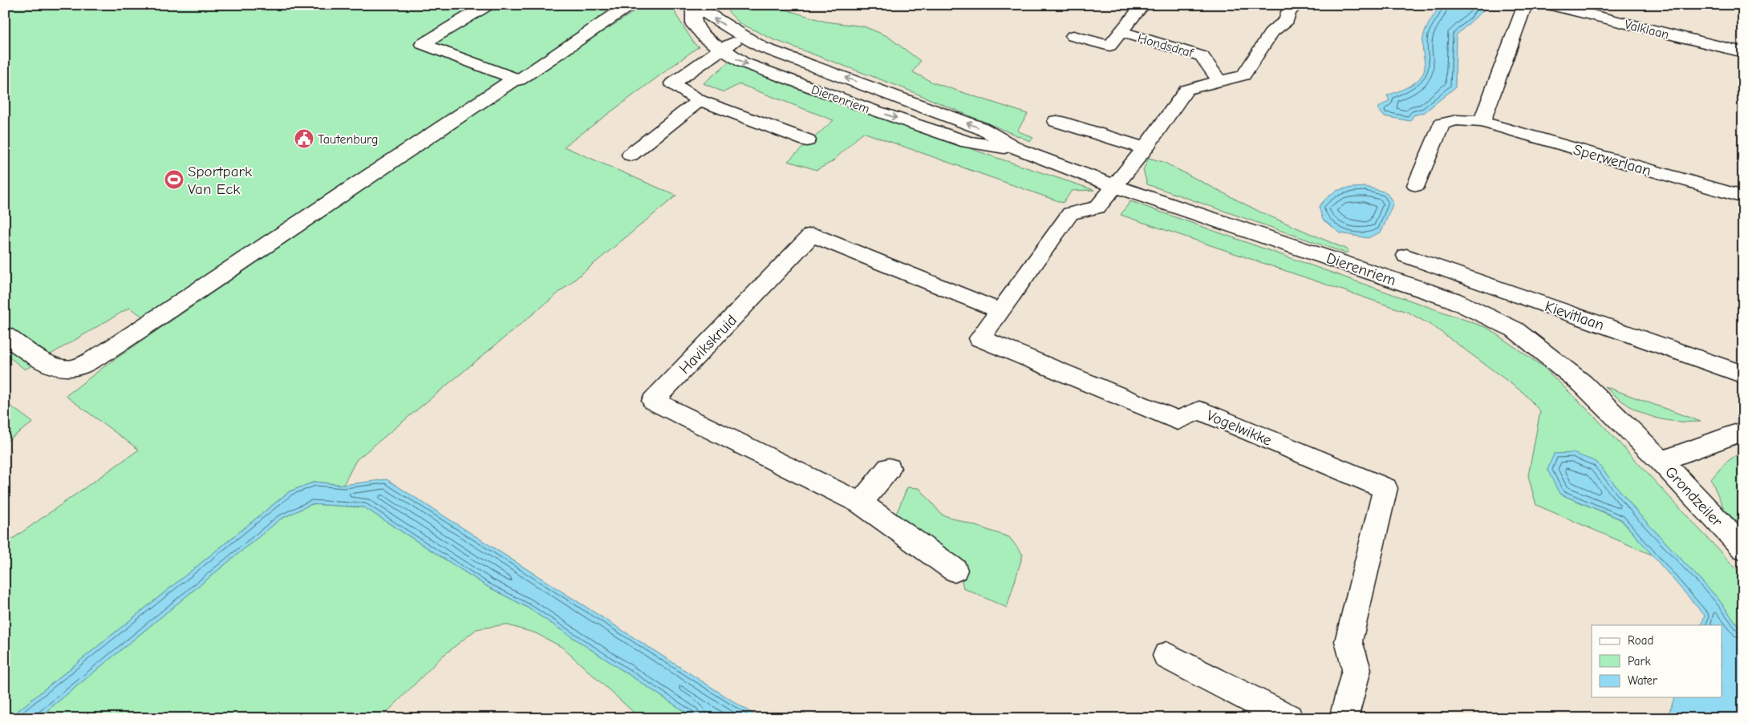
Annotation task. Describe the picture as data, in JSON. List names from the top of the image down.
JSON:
{
  "streets": {
    "street": [
      "Valklaan",
      "Hondsdraf",
      "Dierenriem",
      "Sperwerlaan",
      "Kievitlaan",
      "Havikskruid",
      "Vogelwikke",
      "Grondzeiler"
    ]
  },
  "crossings": [
    ["Dierenriem", "Vogelwikke"],
    ["Dierenriem", "Grondzeiler"],
    ["Havikskruid", "Vogelwikke"]
  ],
  "places": {
    "public building": ["Tautenburg"],
    "sports": ["Sportpark Van Eck"]
  },
  "legend": ["Road", "Park", "Water"]
}
